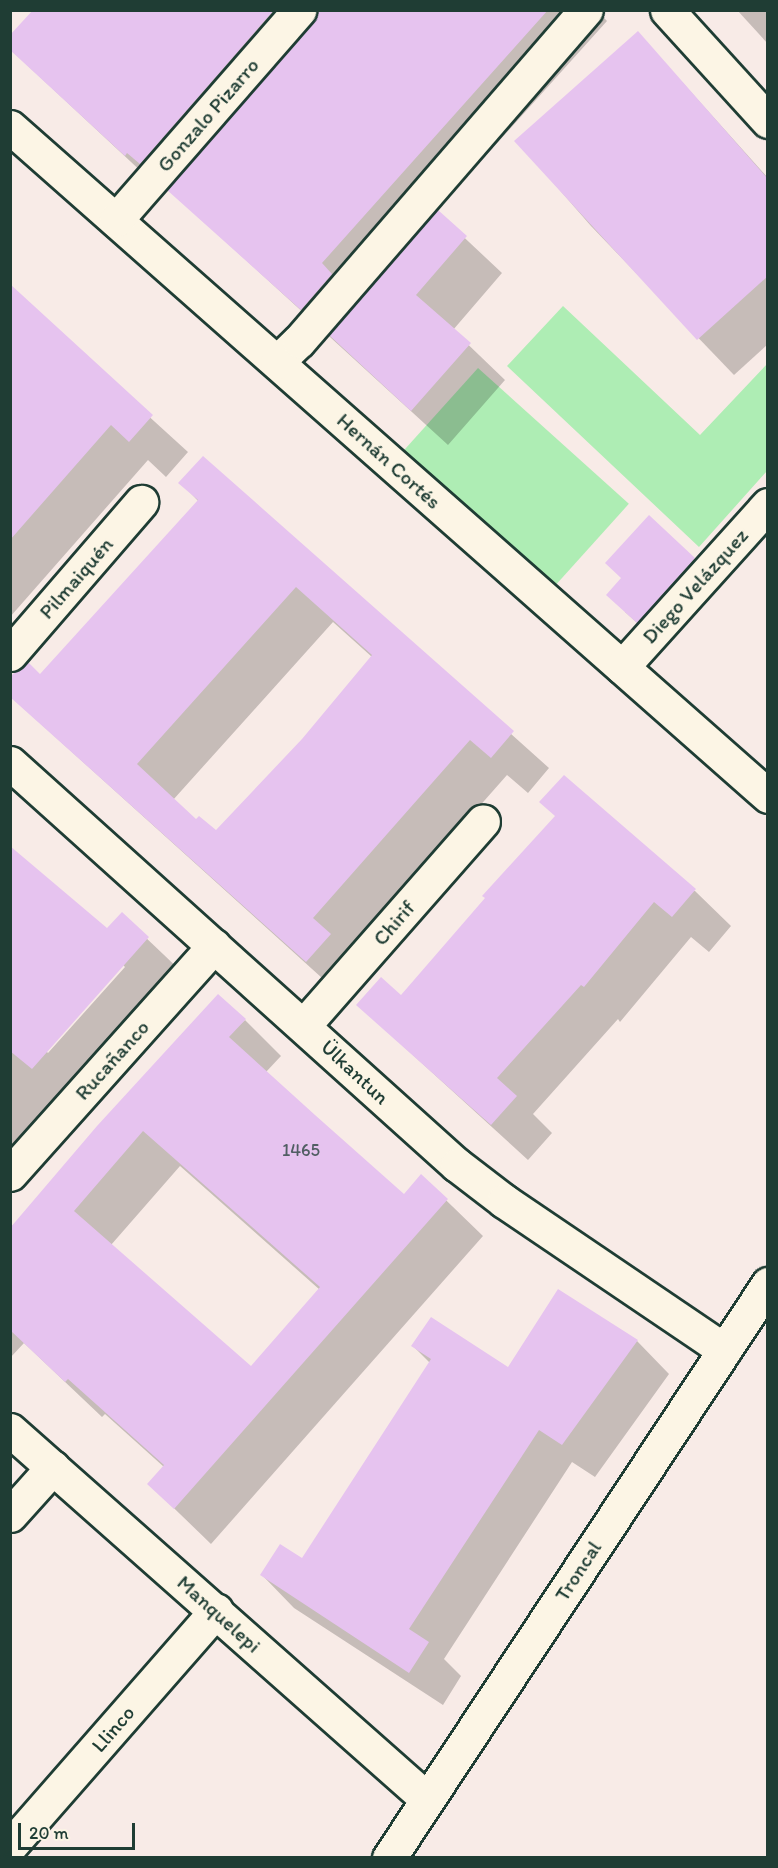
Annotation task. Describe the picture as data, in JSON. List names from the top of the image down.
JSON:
{
  "streets": {
    "street": [
      "Gonzalo Pizarro",
      "Hernán Cortés",
      "Pilmaiquén",
      "Diego Velázquez",
      "Chirif",
      "Rucañanco",
      "Ülkantun",
      "Troncal",
      "Manquelepi",
      "Llinco"
    ]
  },
  "crossings": [
    ["Gonzalo Pizarro", "Hernán Cortés"],
    ["Hernán Cortés", "Diego Velázquez"],
    ["Chirif", "Ülkantun"],
    ["Rucañanco", "Ülkantun"],
    ["Ülkantun", "Troncal"],
    ["Troncal", "Manquelepi"],
    ["Manquelepi", "Llinco"]
  ],
  "house_numbers": ["1465"],
  "scale_bar": "20 m"
}
